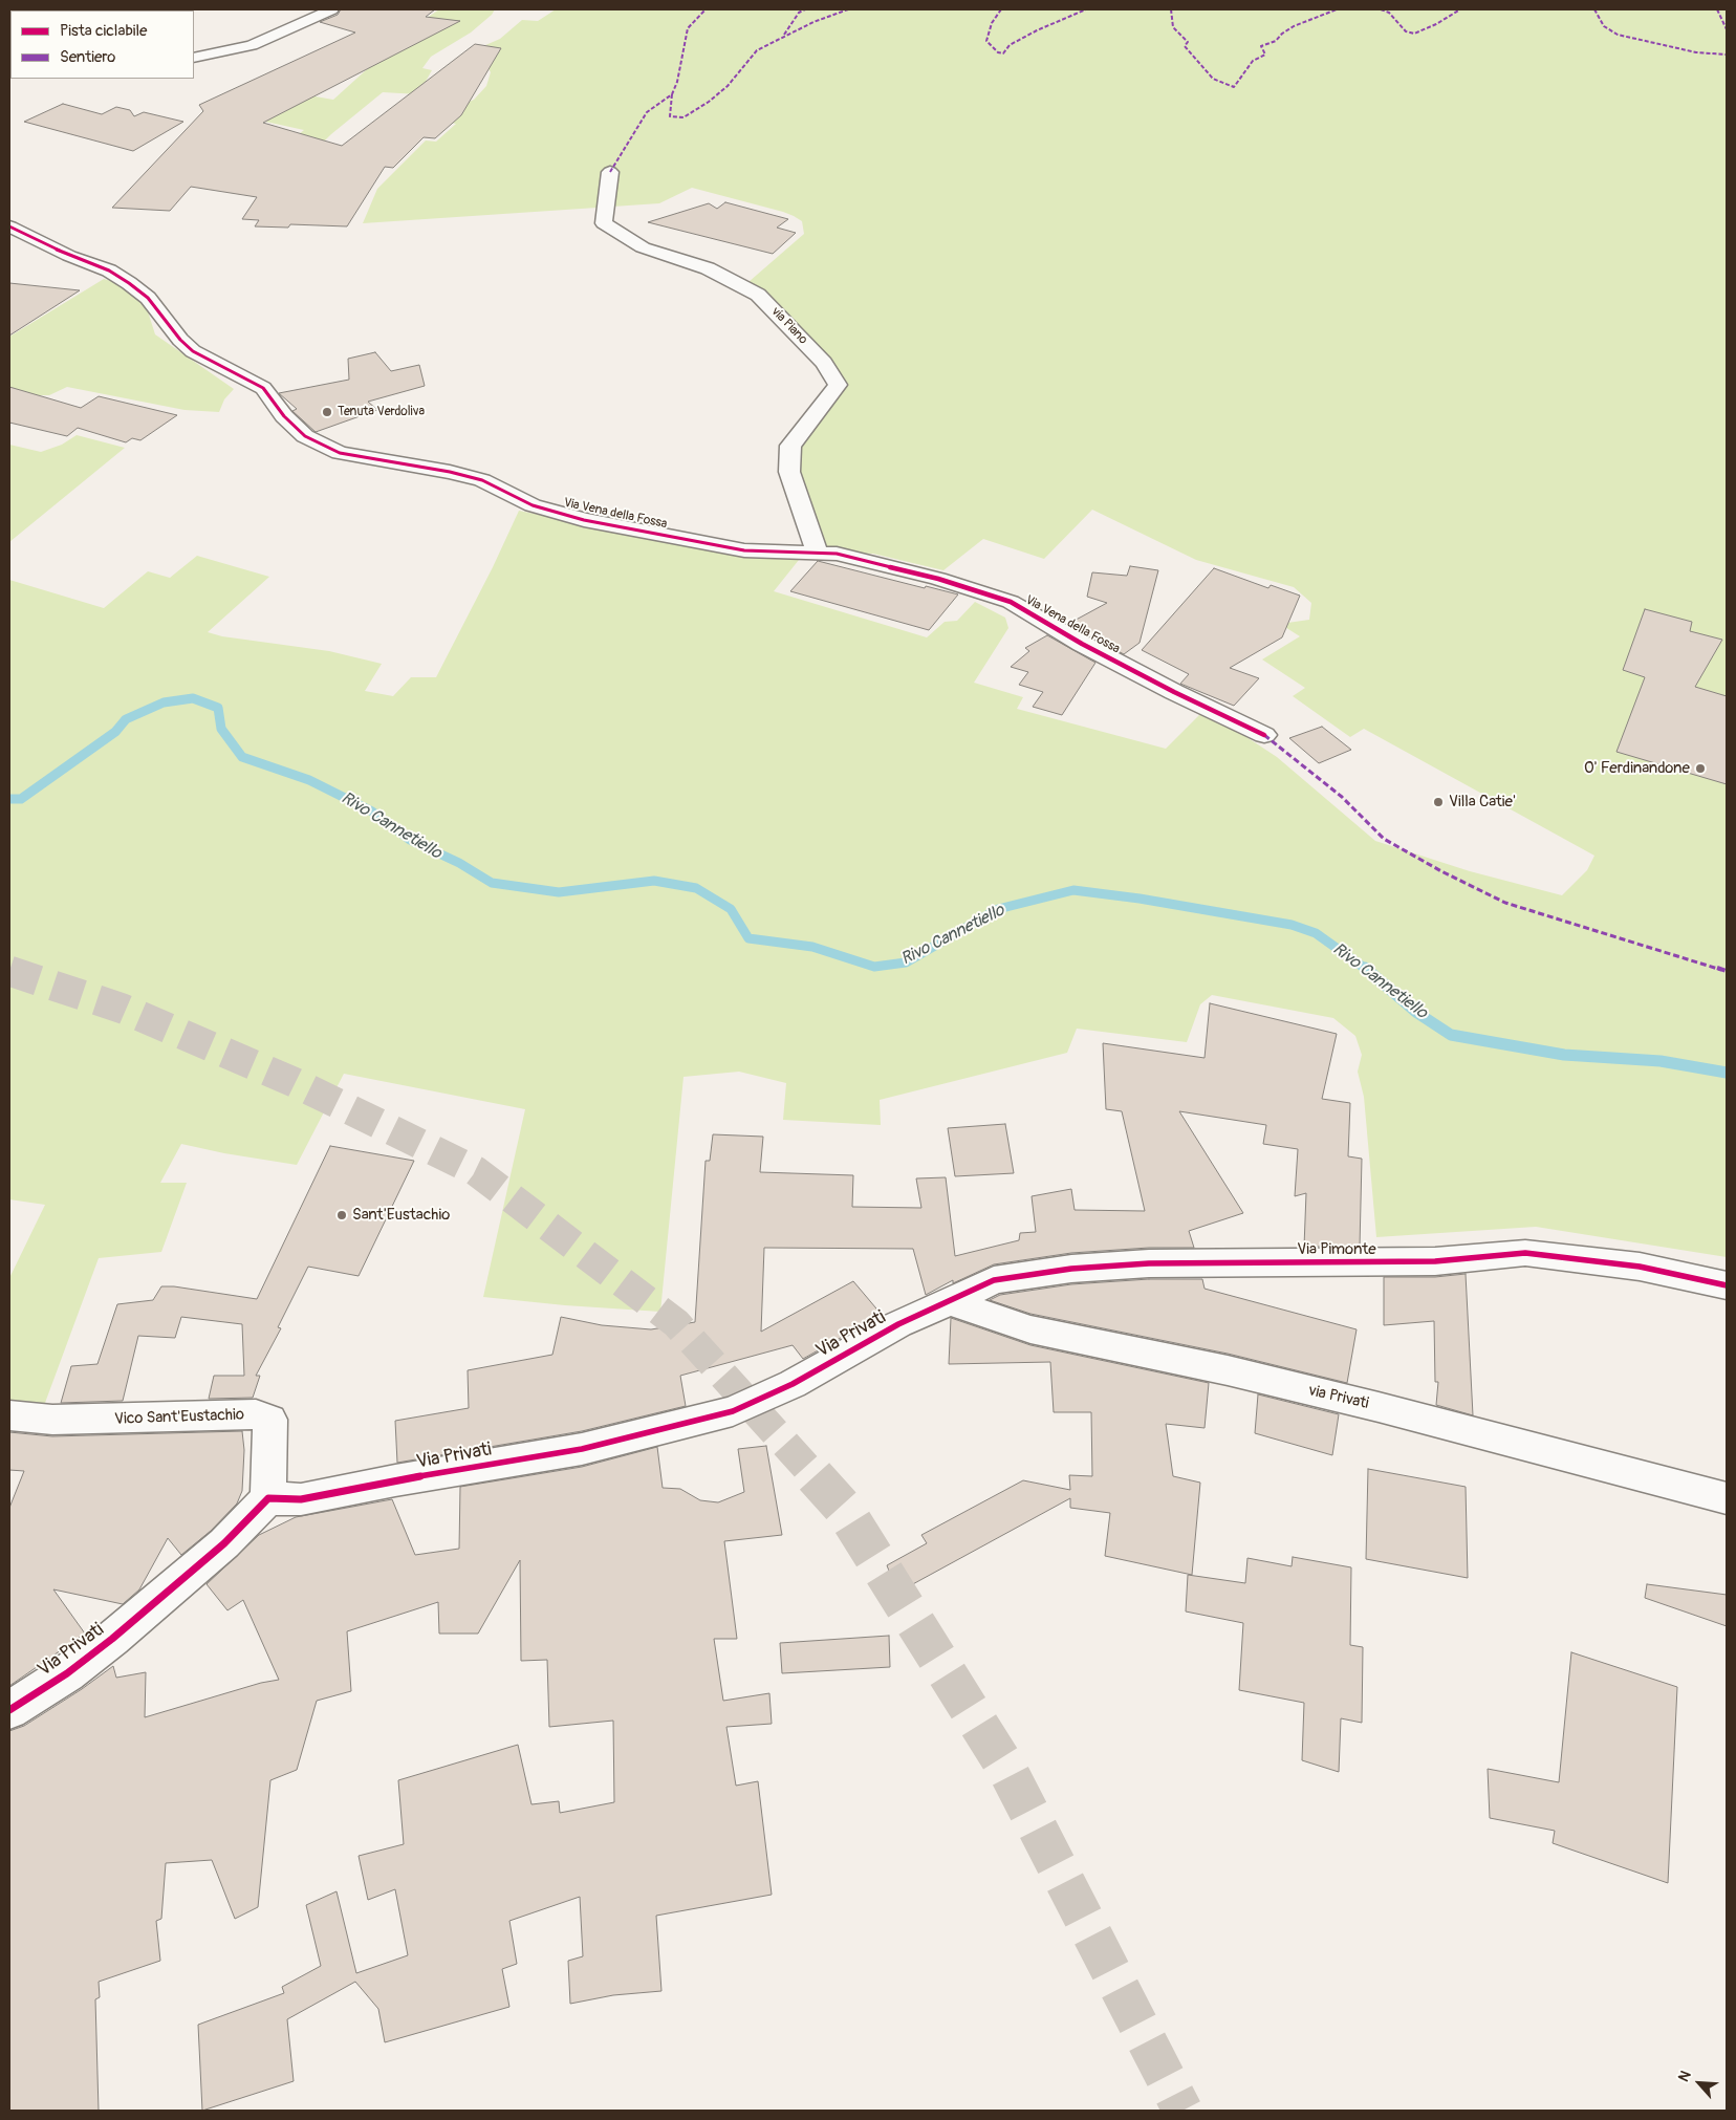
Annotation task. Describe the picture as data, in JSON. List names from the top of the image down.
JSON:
{
  "streets": {
    "street": [
      "via Piano",
      "Via Vena della Fossa",
      "Via Pimonte",
      "Via Privati",
      "via Privati",
      "Vico Sant'Eustachio"
    ]
  },
  "crossings": [
    ["via Piano", "Via Vena della Fossa"],
    ["Via Pimonte", "Via Privati"],
    ["Via Pimonte", "via Privati"],
    ["Via Privati", "via Privati"],
    ["Via Privati", "Vico Sant'Eustachio"]
  ],
  "water": ["Rivo Cannetiello"],
  "places": [
    "Tenuta Verdoliva",
    "O' Ferdinandone",
    "Villa Catie'",
    "Sant'Eustachio"
  ],
  "legend": ["Pista ciclabile", "Sentiero"],
  "north": "top left"
}
